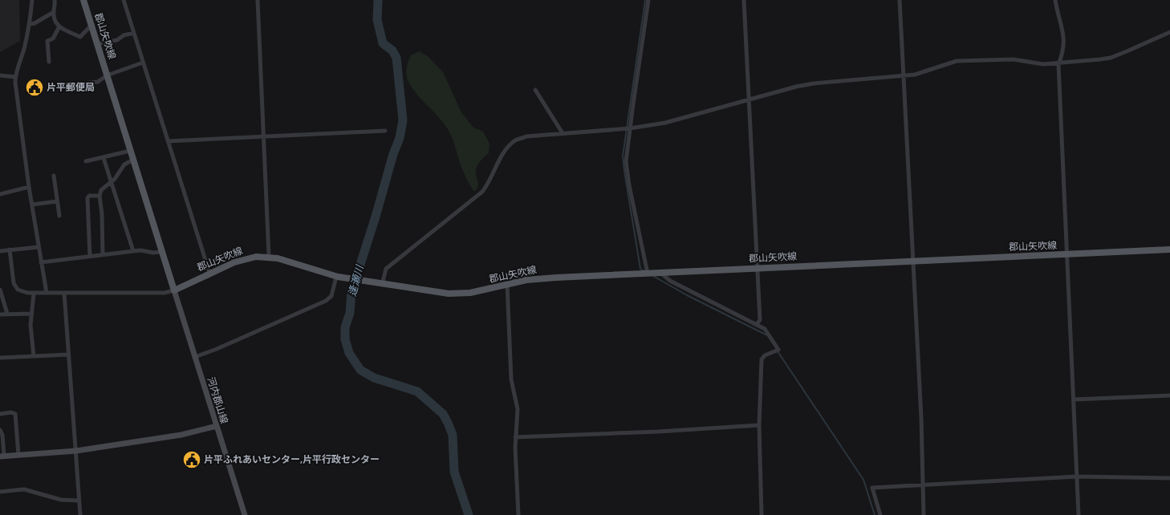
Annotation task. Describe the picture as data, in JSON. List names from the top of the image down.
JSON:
{
  "streets": {
    "main road": ["郡山矢吹線", "河内郡山線"]
  },
  "crossings": [
    ["郡山矢吹線", "河内郡山線"]
  ],
  "water": ["逢瀬川"],
  "places": {
    "public building": ["片平郵便局", "片平ふれあいセンター,片平行政センター"]
  }
}
